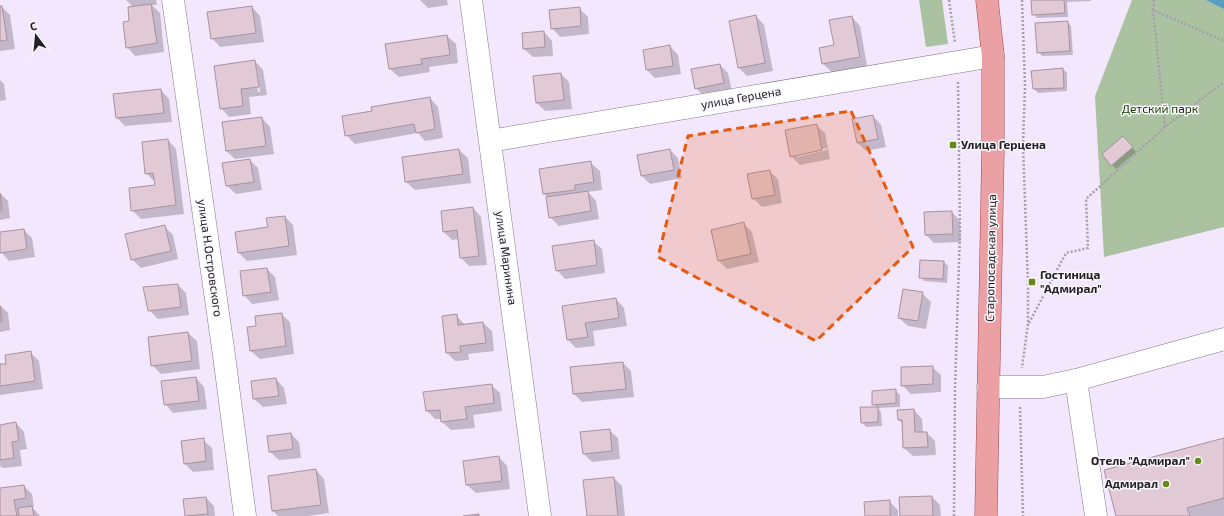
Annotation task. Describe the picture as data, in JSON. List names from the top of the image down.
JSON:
{
  "streets": {
    "main road": ["Старопосадская улица"],
    "street": ["улица Герцена", "улица Н.Островского", "улица Маринина"]
  },
  "crossings": [
    ["улица Герцена", "улица Маринина"],
    ["улица Герцена", "Старопосадская улица"]
  ],
  "parks": ["Детский парк"],
  "places": {
    "transit": ["Улица Герцена", "Гостиница \"Адмирал\""],
    "other": ["Отель \"Адмирал\"", "Адмирал"]
  },
  "north": "top"
}
